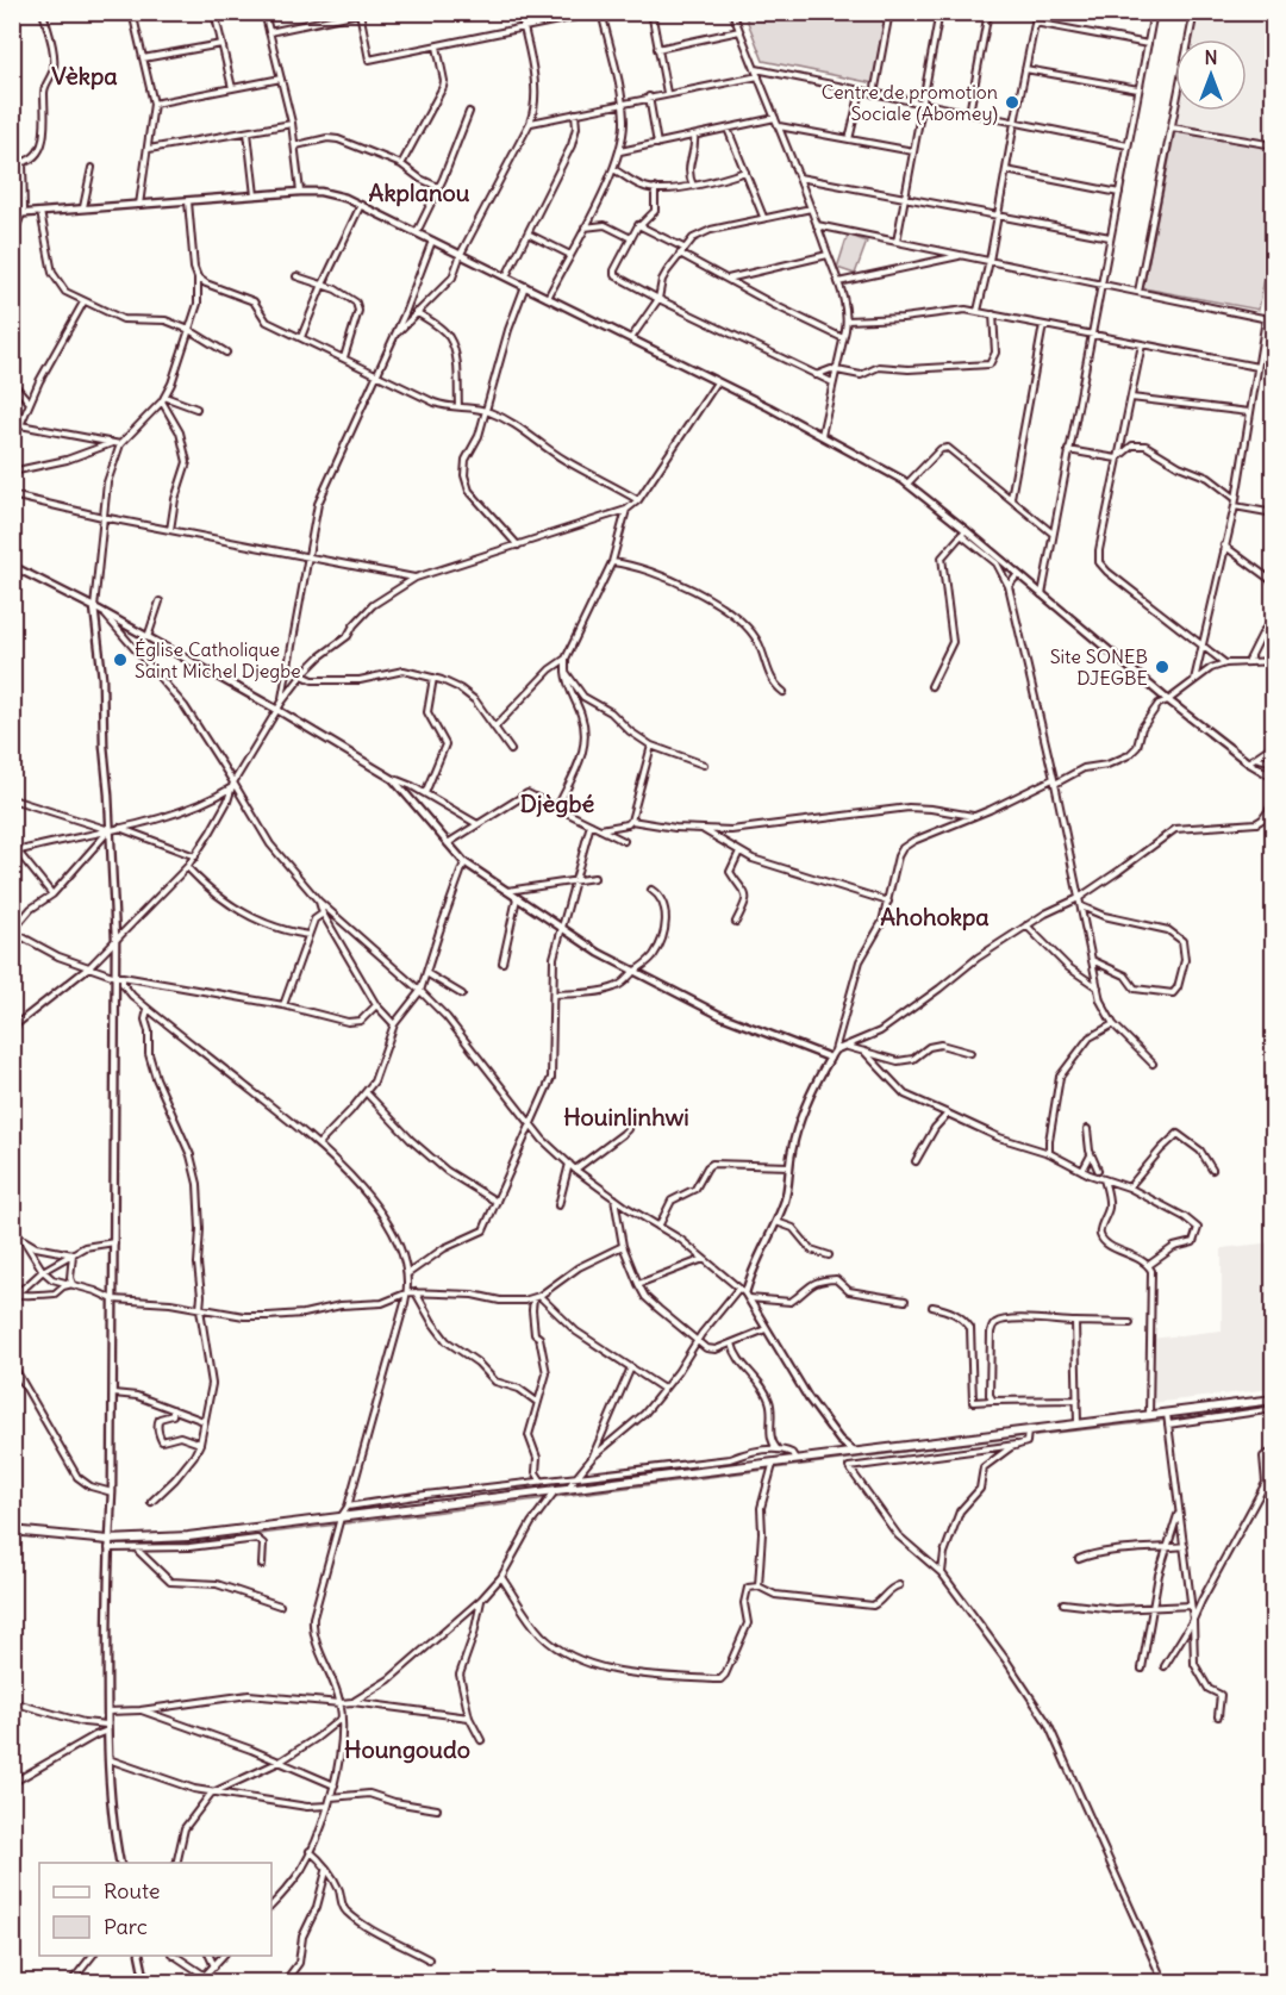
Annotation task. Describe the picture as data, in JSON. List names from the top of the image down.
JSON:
{
  "districts": [
    "Vèkpa",
    "Akplanou",
    "Djègbé",
    "Ahohokpa",
    "Houinlinhwi",
    "Houngoudo"
  ],
  "places": ["Centre de promotion Sociale (Abomey)", "Église Catholique Saint Michel Djegbe", "Site SONEB DJEGBE"],
  "legend": ["Route", "Parc"],
  "north": "top"
}
